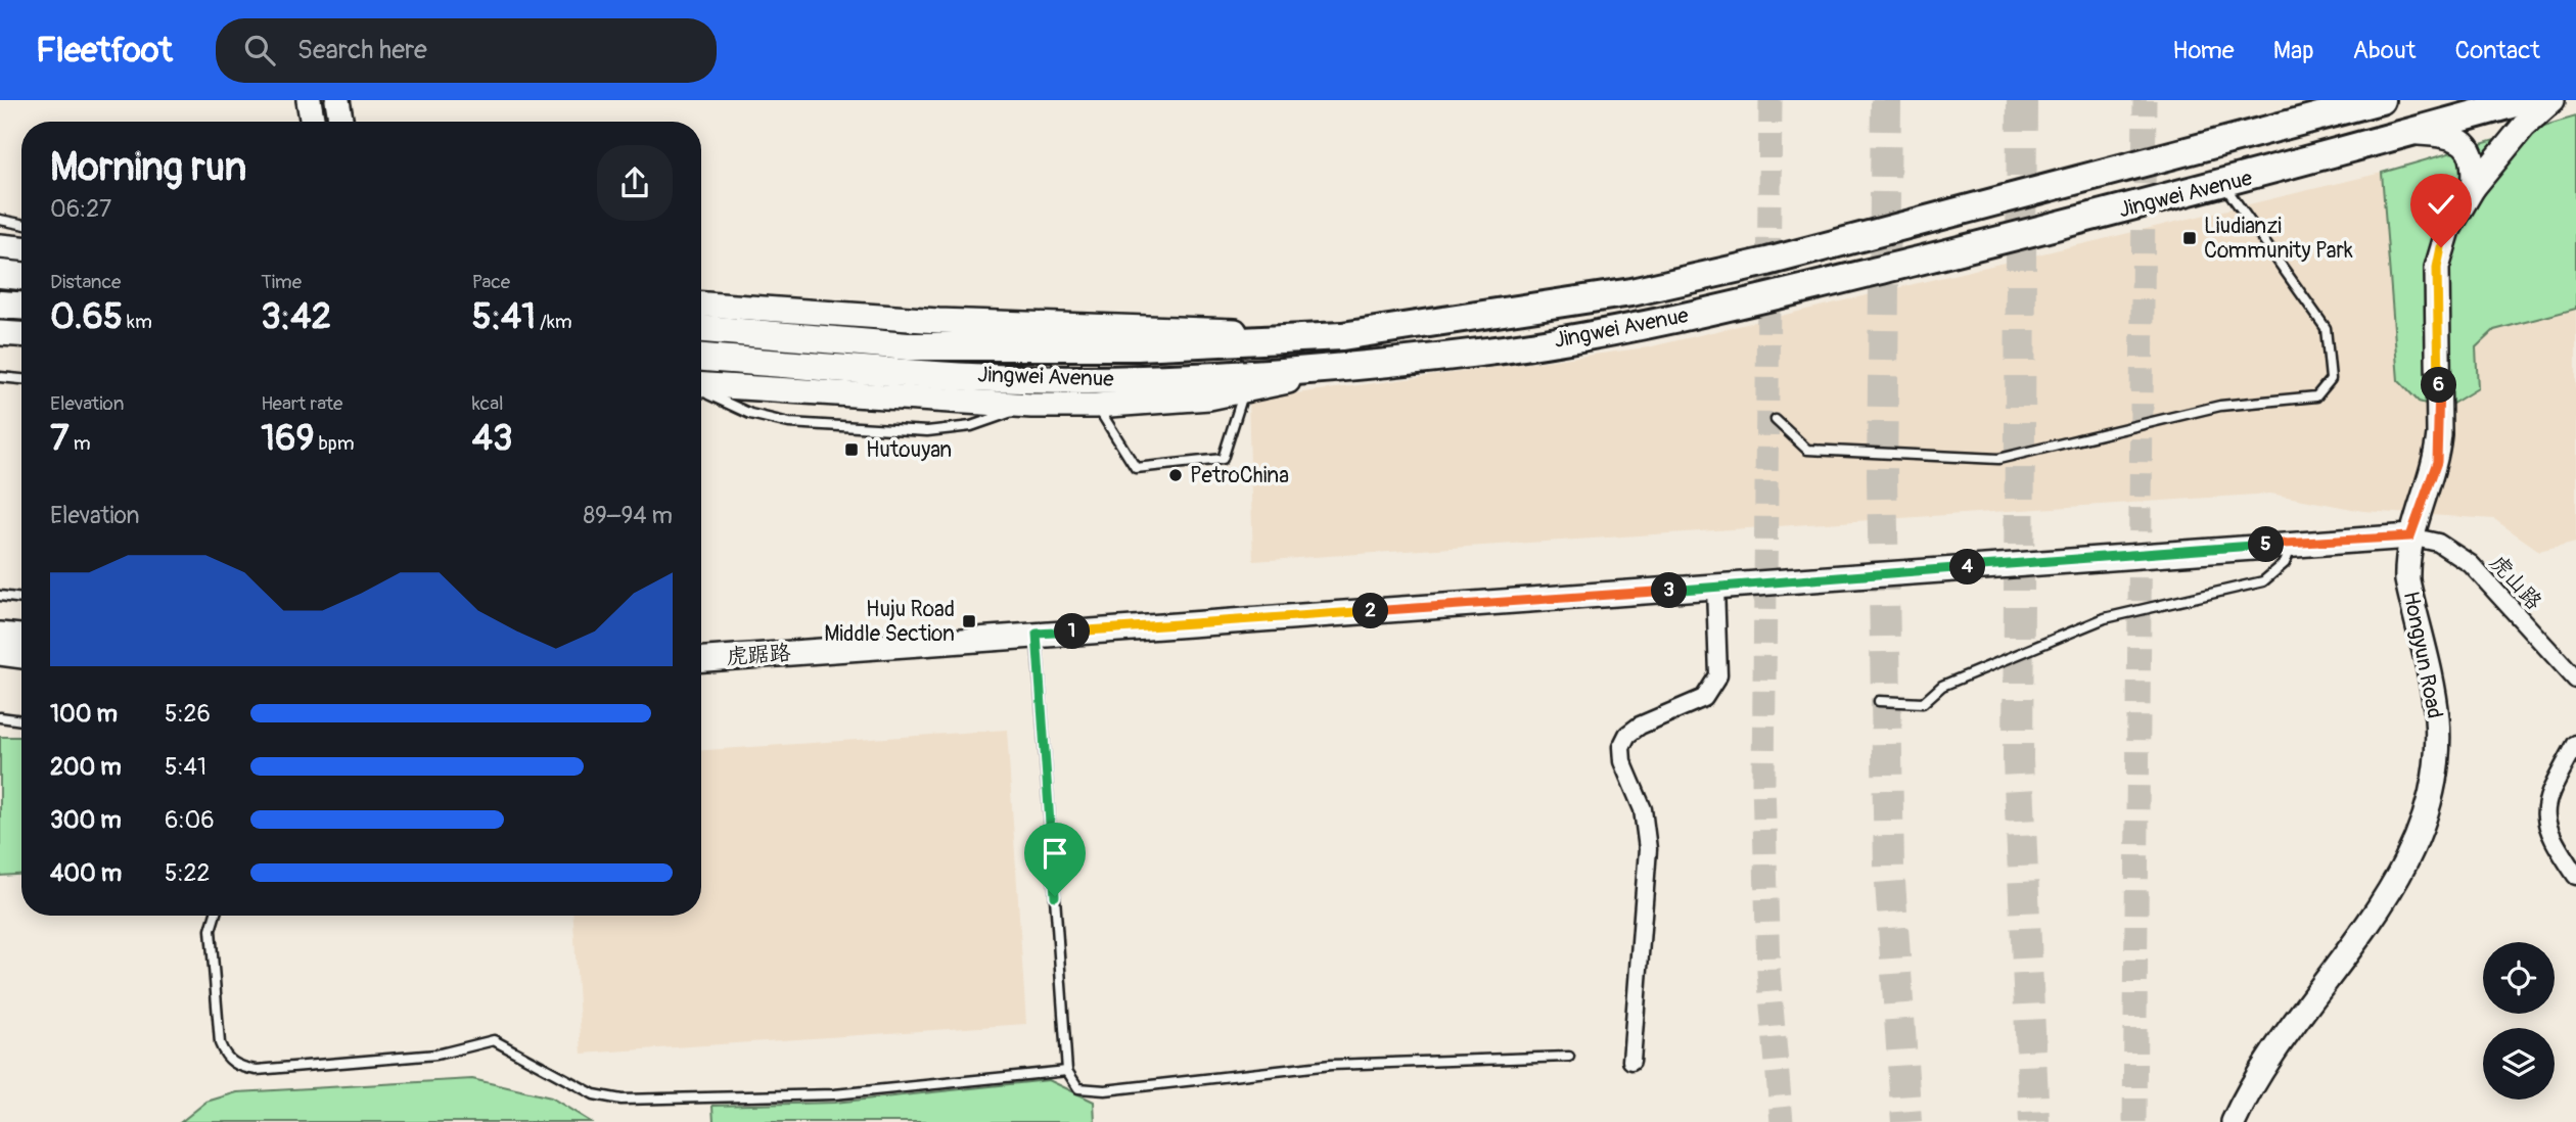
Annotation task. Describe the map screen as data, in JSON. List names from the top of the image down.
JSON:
{
  "streets": {
    "main road": ["Jingwei Avenue"],
    "street": ["虎山路", "虎踞路", "Hongyun Road"]
  },
  "crossings": [
    ["虎山路", "虎踞路"],
    ["虎山路", "Hongyun Road"],
    ["虎踞路", "Hongyun Road"]
  ],
  "places": {
    "transit": ["Liudianzi Community Park", "Hutouyan", "Huju Road Middle Section"],
    "other": ["PetroChina"]
  },
  "page": {
    "header": "Fleetfoot",
    "search": "Search here",
    "nav": [
      "Home",
      "Map",
      "About",
      "Contact"
    ],
    "heading": ["Morning run", "06:27"],
    "stats": [
      ["Distance", "0.65 km"],
      ["Time", "3:42"],
      ["Pace", "5:41 /km"],
      ["Elevation", "7 m"],
      ["Heart rate", "169 bpm"],
      ["kcal", "43"]
    ],
    "pins": [
      "6",
      "5",
      "4",
      "3",
      "2",
      "1"
    ],
    "chart": ["Elevation", "89–94 m"],
    "list": [
      {
        "name": "100 m",
        "note": "5:26"
      },
      {
        "name": "200 m",
        "note": "5:41"
      },
      {
        "name": "300 m",
        "note": "6:06"
      },
      {
        "name": "400 m",
        "note": "5:22"
      }
    ]
  }
}
